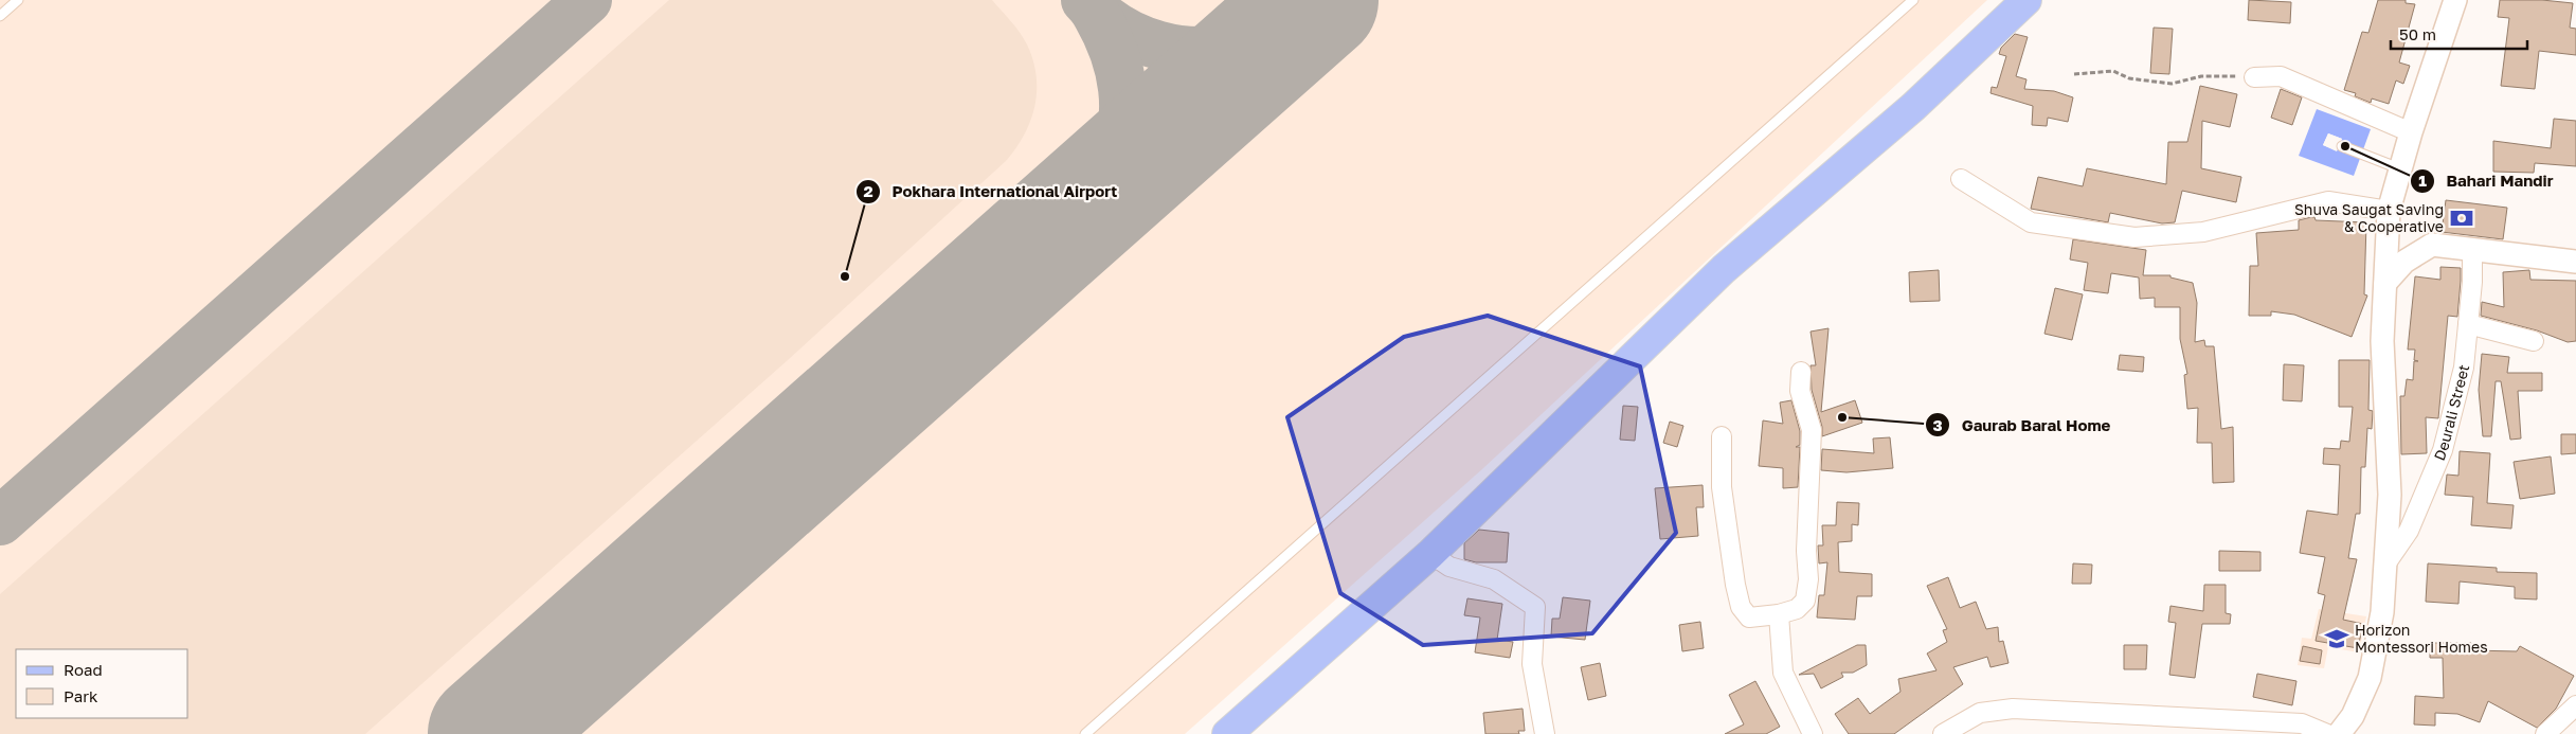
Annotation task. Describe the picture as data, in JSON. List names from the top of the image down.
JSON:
{
  "streets": {
    "street": ["Deurali Street"]
  },
  "places": {
    "other": ["Bahari Mandir", "Pokhara International Airport", "Gaurab Baral Home"],
    "bank": ["Shuva Saugat Saving & Cooperative"],
    "school or university": ["Horizon Montessori Homes"]
  },
  "legend": ["Road", "Park"],
  "scale_bar": "50 m"
}
